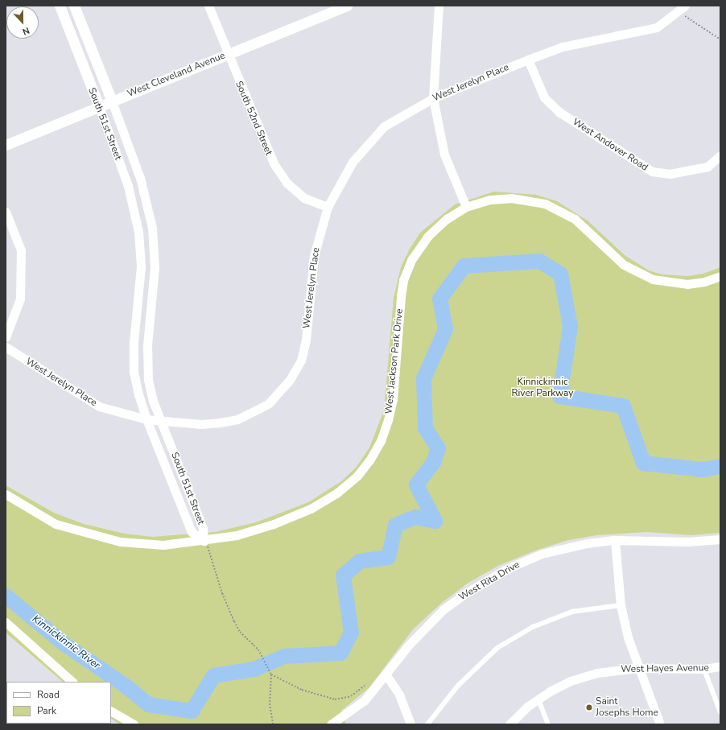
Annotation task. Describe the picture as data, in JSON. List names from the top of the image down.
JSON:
{
  "streets": {
    "street": [
      "West Cleveland Avenue",
      "West Jerelyn Place",
      "South 52nd Street",
      "South 51st Street",
      "West Andover Road",
      "West Jackson Park Drive",
      "West Rita Drive",
      "West Hayes Avenue"
    ]
  },
  "crossings": [
    ["West Cleveland Avenue", "South 52nd Street"],
    ["West Cleveland Avenue", "South 51st Street"],
    ["West Jerelyn Place", "South 52nd Street"],
    ["West Jerelyn Place", "South 51st Street"],
    ["West Jerelyn Place", "West Andover Road"],
    ["South 51st Street", "West Jackson Park Drive"]
  ],
  "water": ["Kinnickinnic River"],
  "parks": ["Kinnickinnic River Parkway"],
  "places": ["Saint Josephs Home"],
  "legend": ["Road", "Park"],
  "north": "bottom"
}
